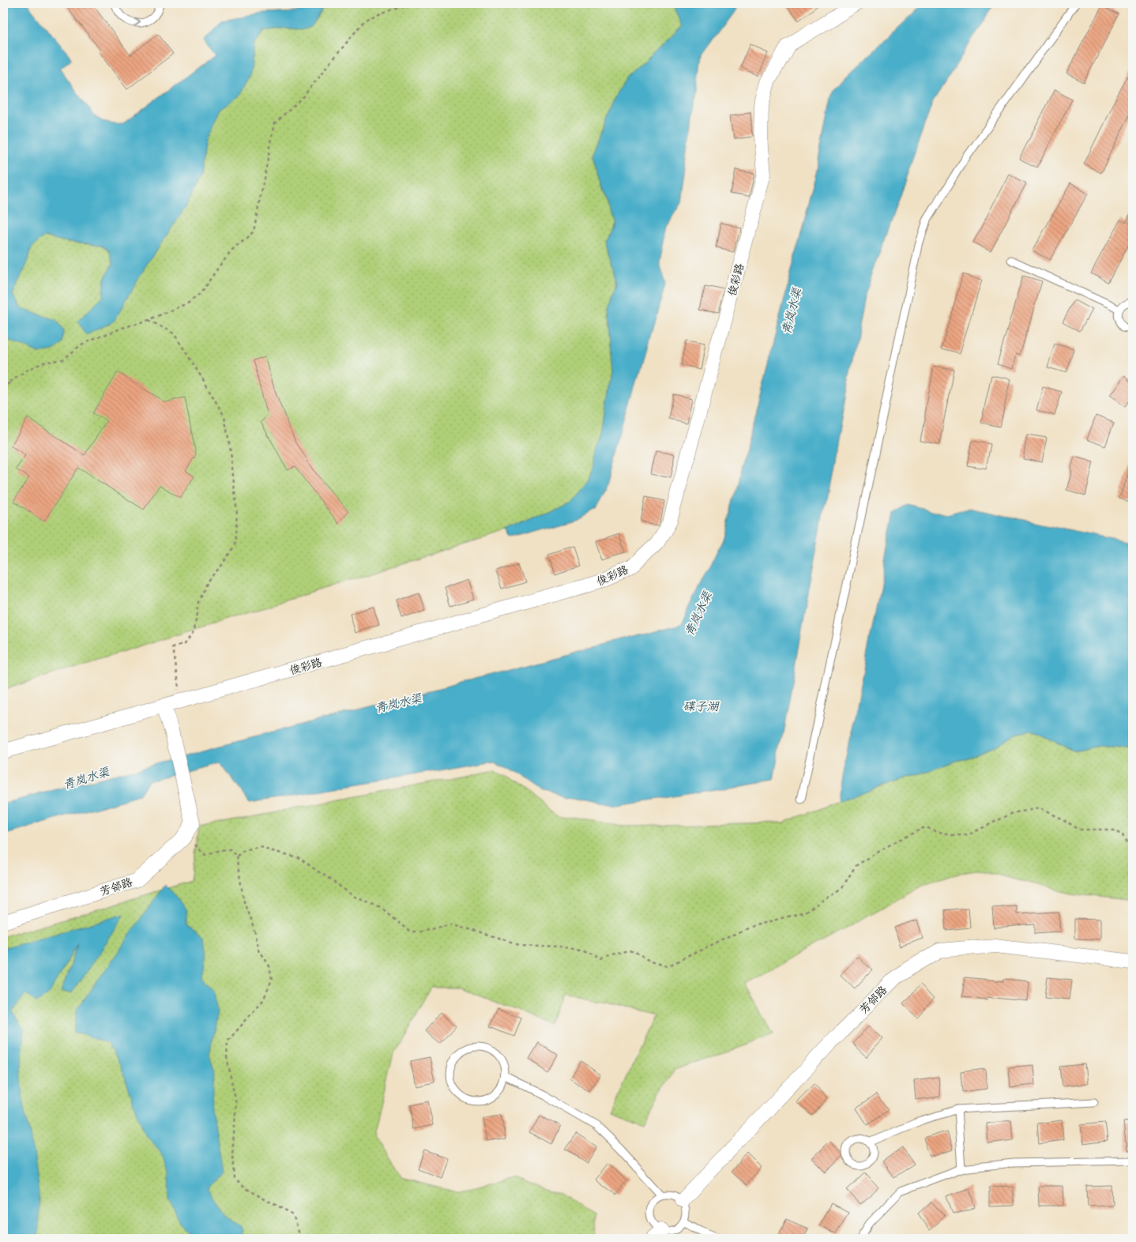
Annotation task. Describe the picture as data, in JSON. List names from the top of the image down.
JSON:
{
  "streets": {
    "street": ["俊彩路", "芳邻路"]
  },
  "water": ["青岚水渠", "碟子湖"]
}
